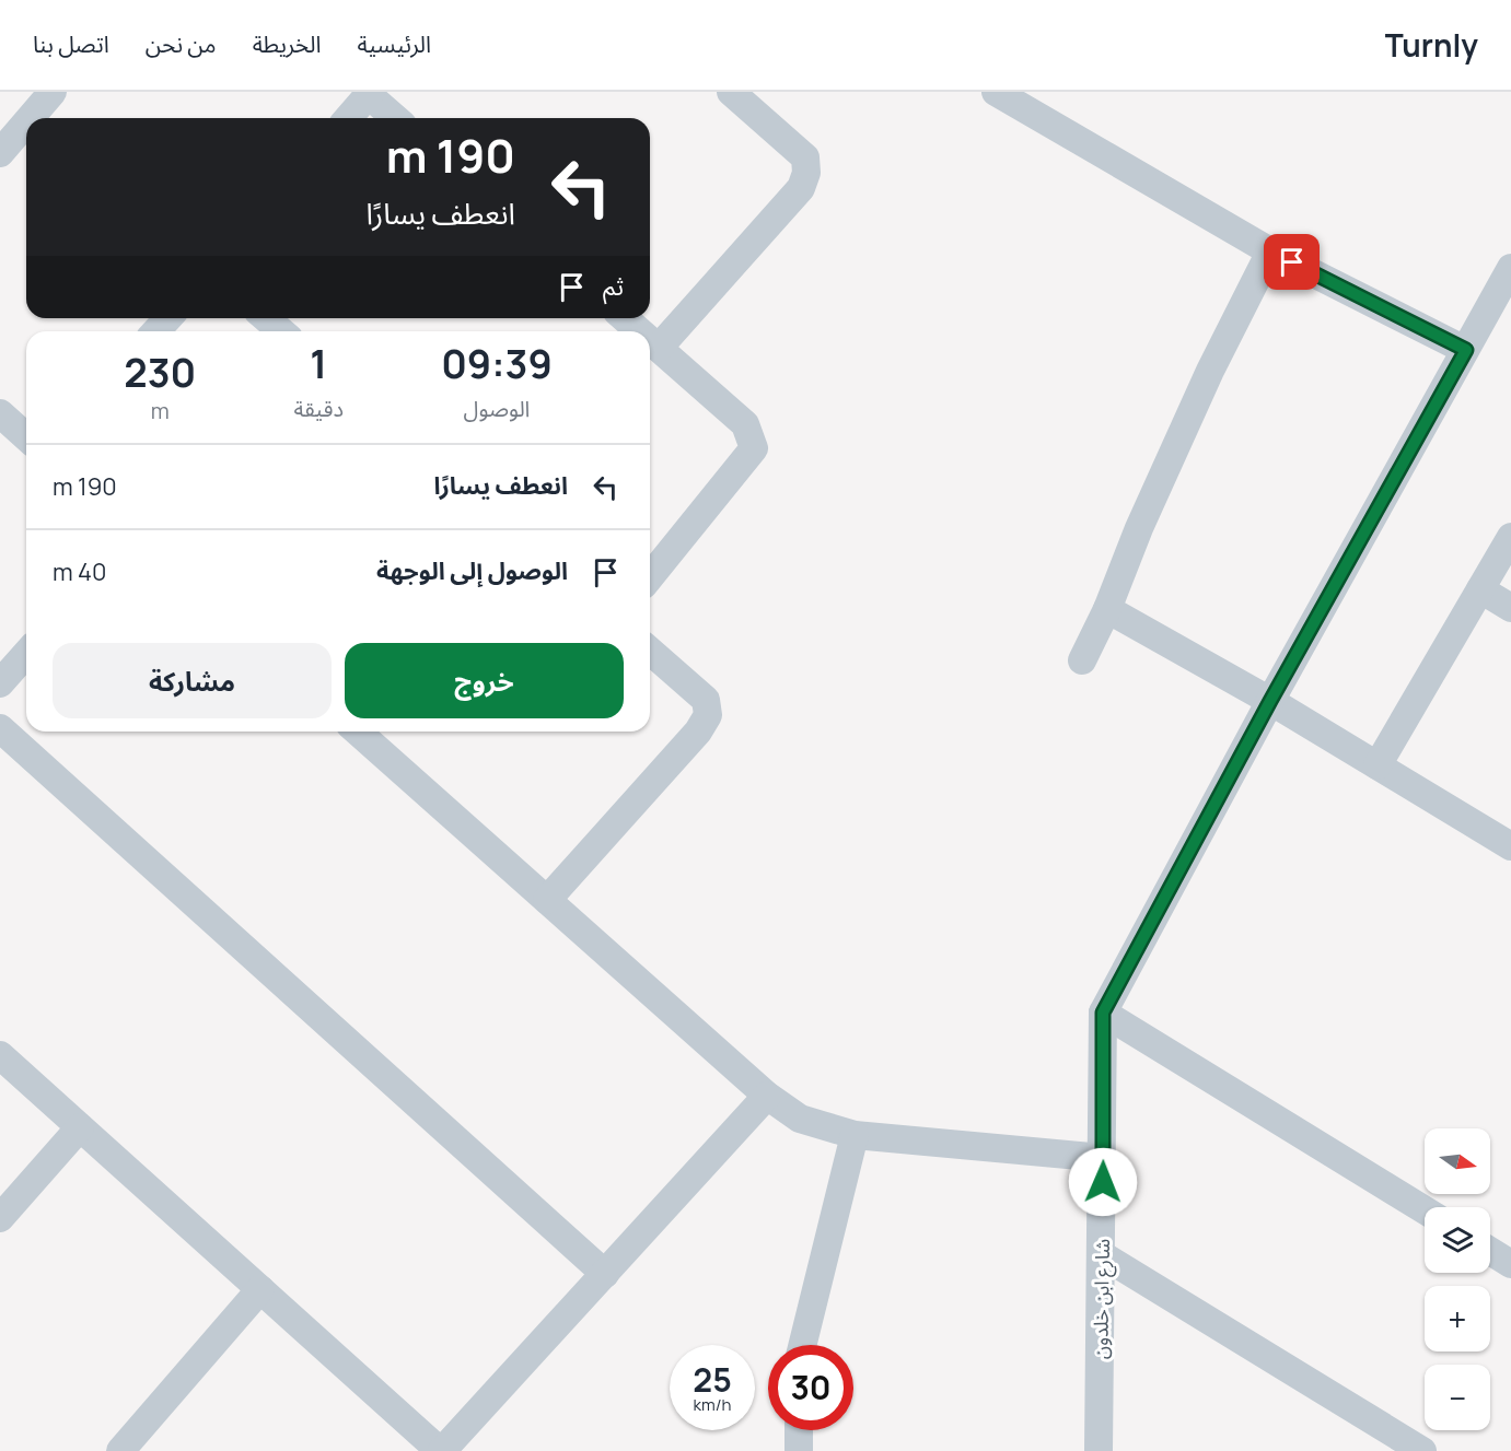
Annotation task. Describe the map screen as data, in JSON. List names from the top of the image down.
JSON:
{
  "streets": {
    "street": ["شارع ابن خلدون"]
  },
  "north": "right",
  "page": {
    "header": "Turnly",
    "nav": [
      "الرئيسية",
      "الخريطة",
      "من نحن",
      "اتصل بنا"
    ],
    "turn": ["190 m", "انعطف يسارًا"],
    "then": "ثم",
    "eta": [
      "09:39",
      "الوصول",
      "1",
      "دقيقة",
      "230",
      "m"
    ],
    "list": [
      {
        "name": "انعطف يسارًا",
        "value": "190 m"
      },
      {
        "name": "الوصول إلى الوجهة",
        "value": "40 m"
      }
    ],
    "buttons": ["خروج", "مشاركة"],
    "map_buttons": ["+", "−"],
    "speed": "25 km/h",
    "limit": "30"
  }
}
